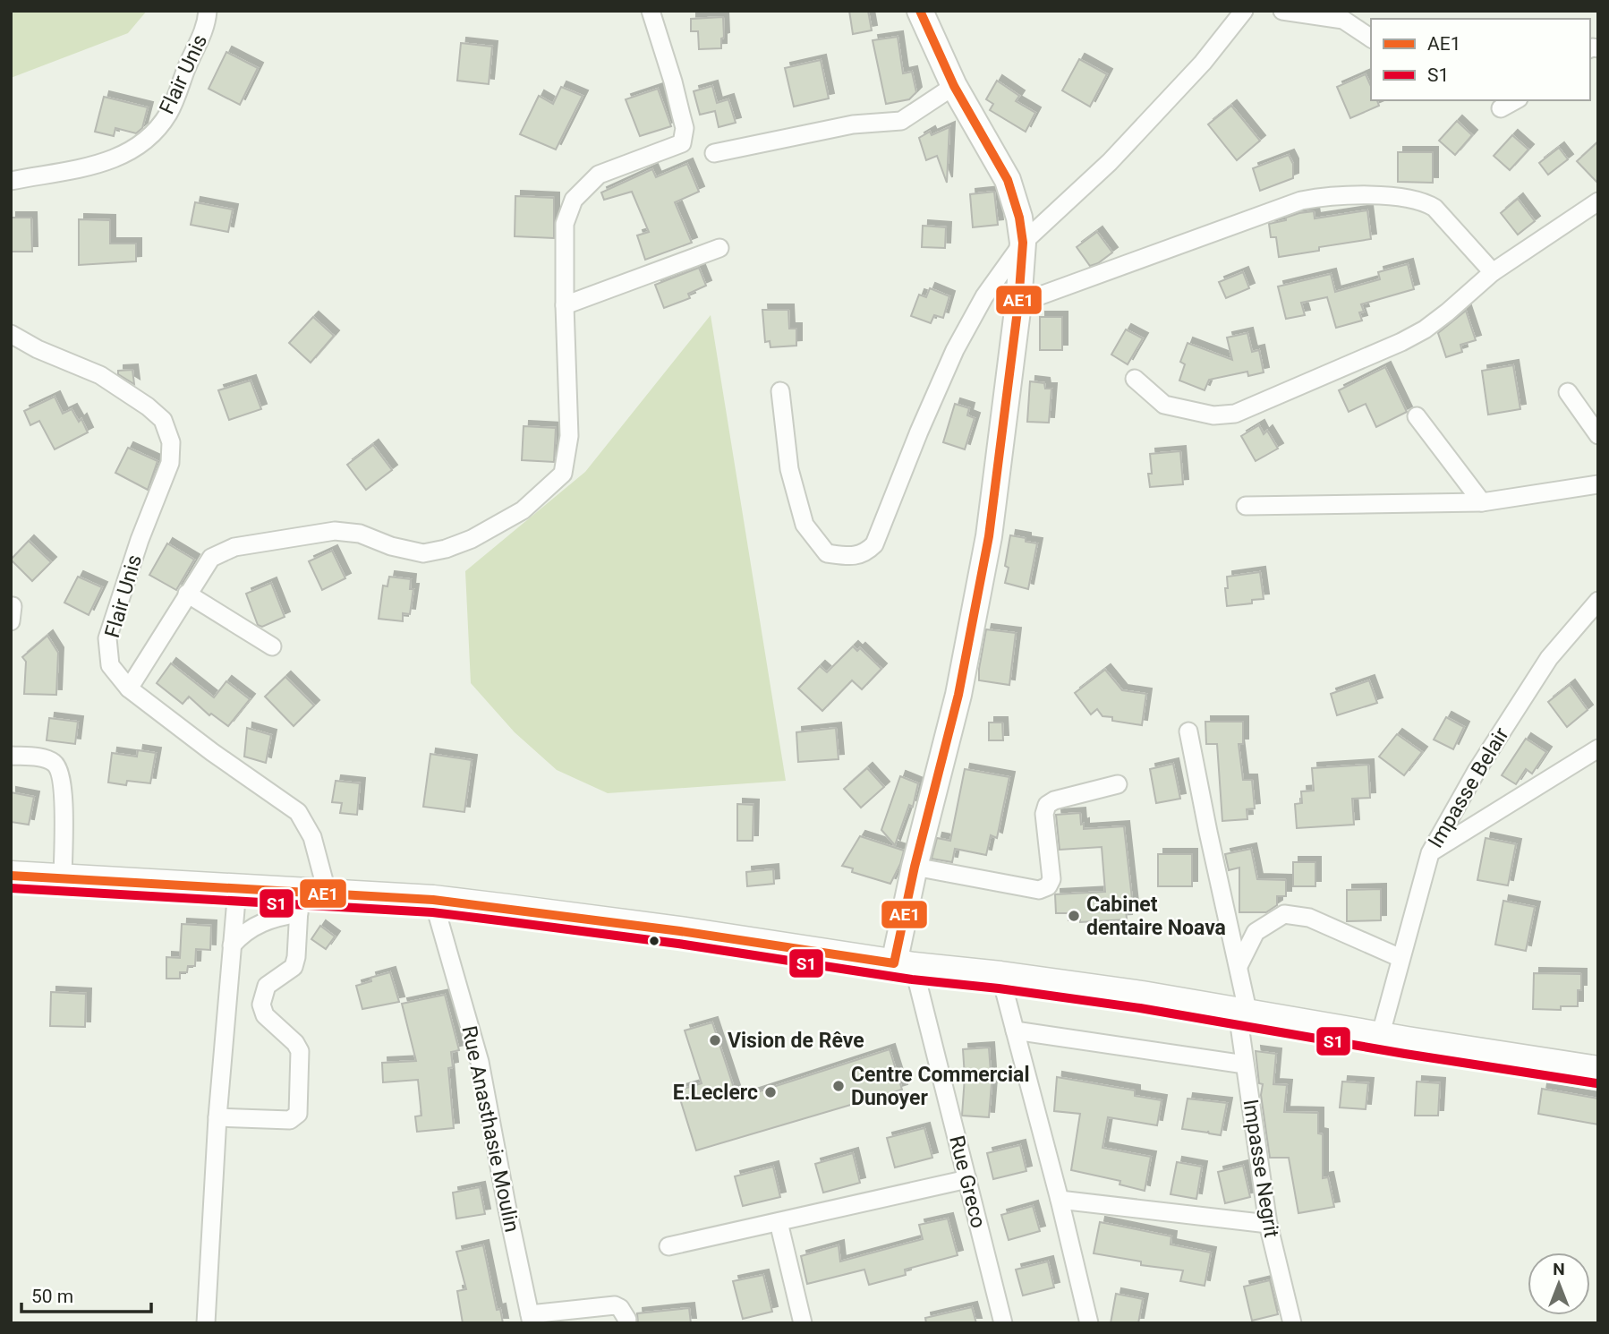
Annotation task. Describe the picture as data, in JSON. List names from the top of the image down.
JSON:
{
  "streets": {
    "street": [
      "Flair Unis",
      "Impasse Belair",
      "Rue Anasthasie Moulin",
      "Impasse Negrit",
      "Rue Greco"
    ]
  },
  "places": [
    "Cabinet dentaire Noava",
    "Vision de Rêve",
    "Centre Commercial Dunoyer",
    "E.Leclerc"
  ],
  "lines": ["transit line AE1", "transit line S1"],
  "legend": ["AE1", "S1"],
  "scale_bar": "50 m",
  "north": "top"
}
